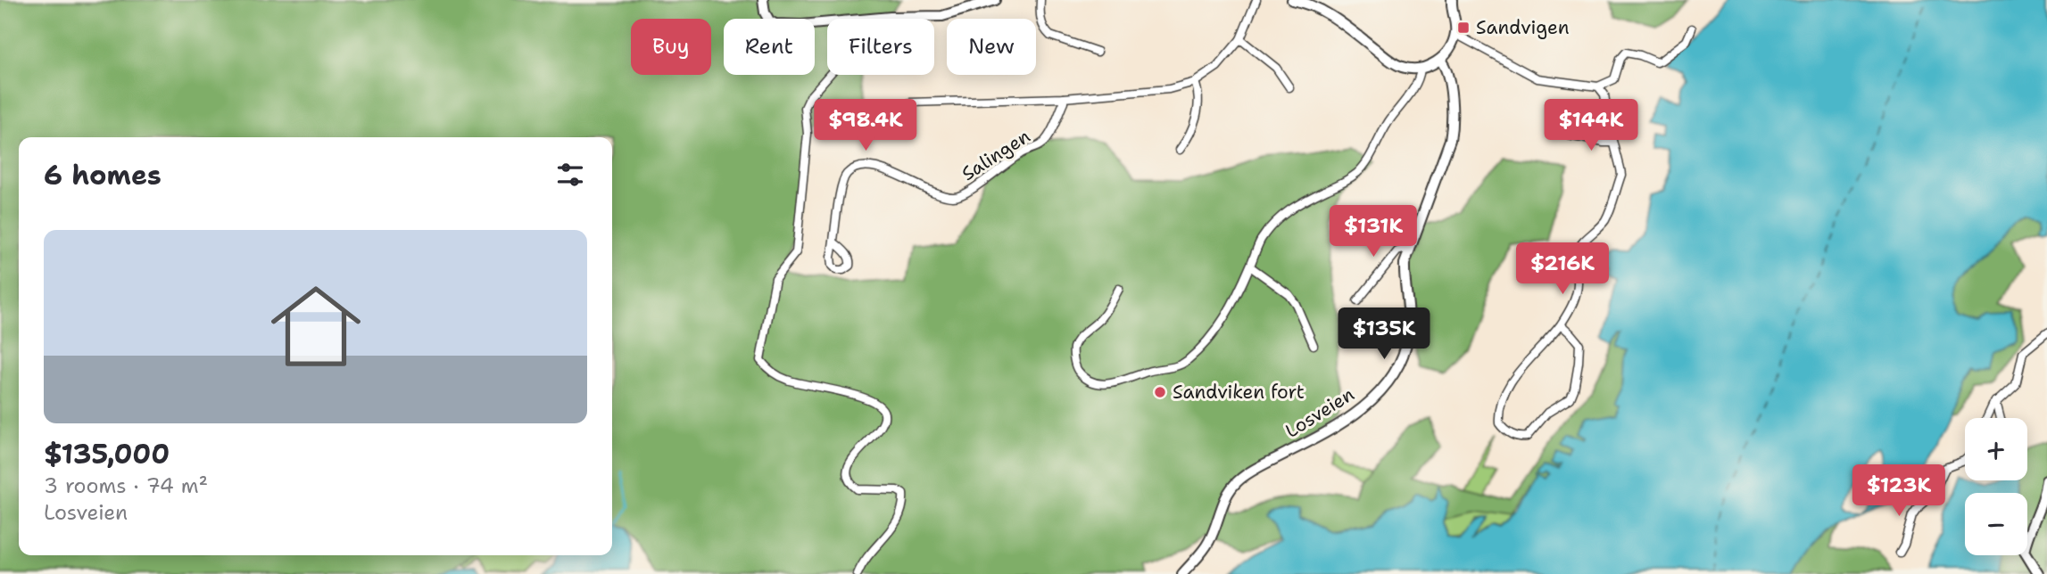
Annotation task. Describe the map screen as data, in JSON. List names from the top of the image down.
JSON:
{
  "streets": {
    "street": ["Salingen", "Losveien"]
  },
  "places": {
    "transit": ["Sandvigen"],
    "other": ["Sandviken fort"]
  },
  "page": {
    "chip": [
      "Buy",
      "Rent",
      "Filters",
      "New"
    ],
    "price": [
      "$98.4K",
      "$144K",
      "$131K",
      "$216K",
      "$135K",
      "$123K"
    ],
    "heading": "6 homes",
    "list": [
      {
        "name": "$135,000",
        "note": "3 rooms · 74 m² · Losveien"
      }
    ],
    "map_buttons": ["+", "−"]
  }
}
